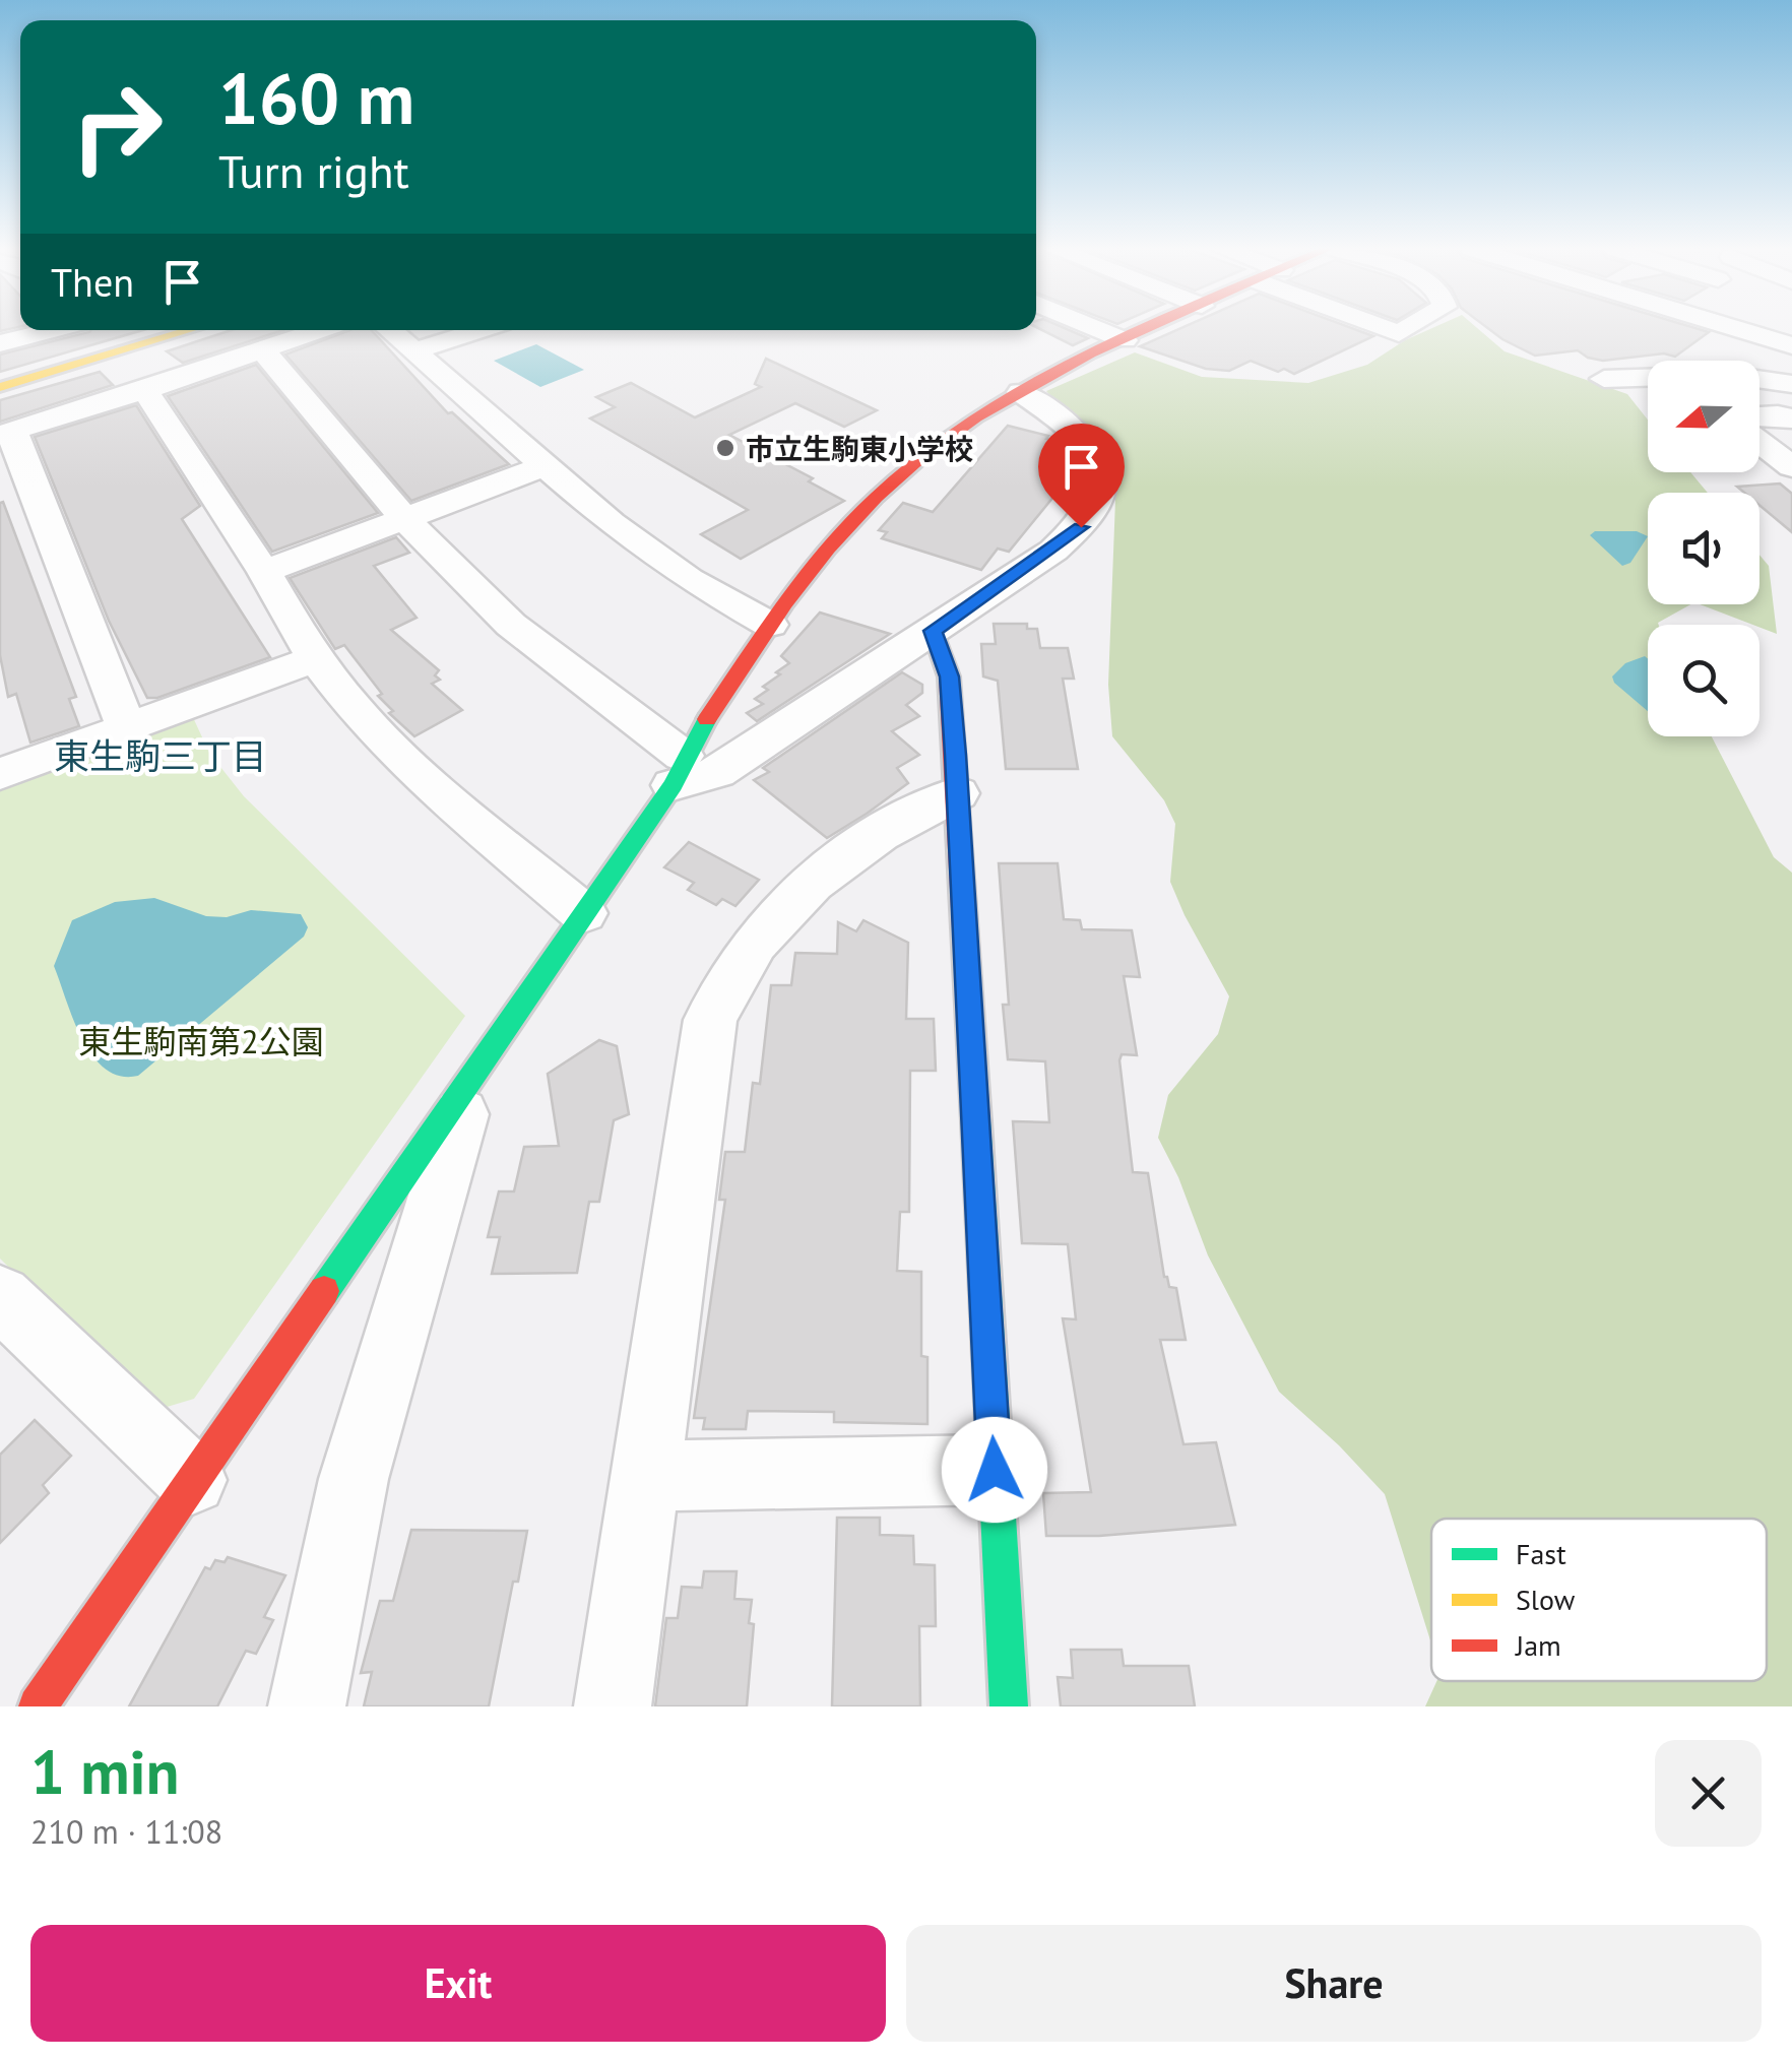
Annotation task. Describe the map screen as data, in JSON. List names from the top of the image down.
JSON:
{
  "districts": ["東生駒三丁目"],
  "parks": ["東生駒南第2公園"],
  "places": ["市立生駒東小学校"],
  "legend": ["Fast", "Slow", "Jam"],
  "north": "left",
  "page": {
    "turn": ["160 m", "Turn right"],
    "then": "Then",
    "heading": ["1 min", "210 m · 11:08"],
    "buttons": ["Exit", "Share"]
  }
}
